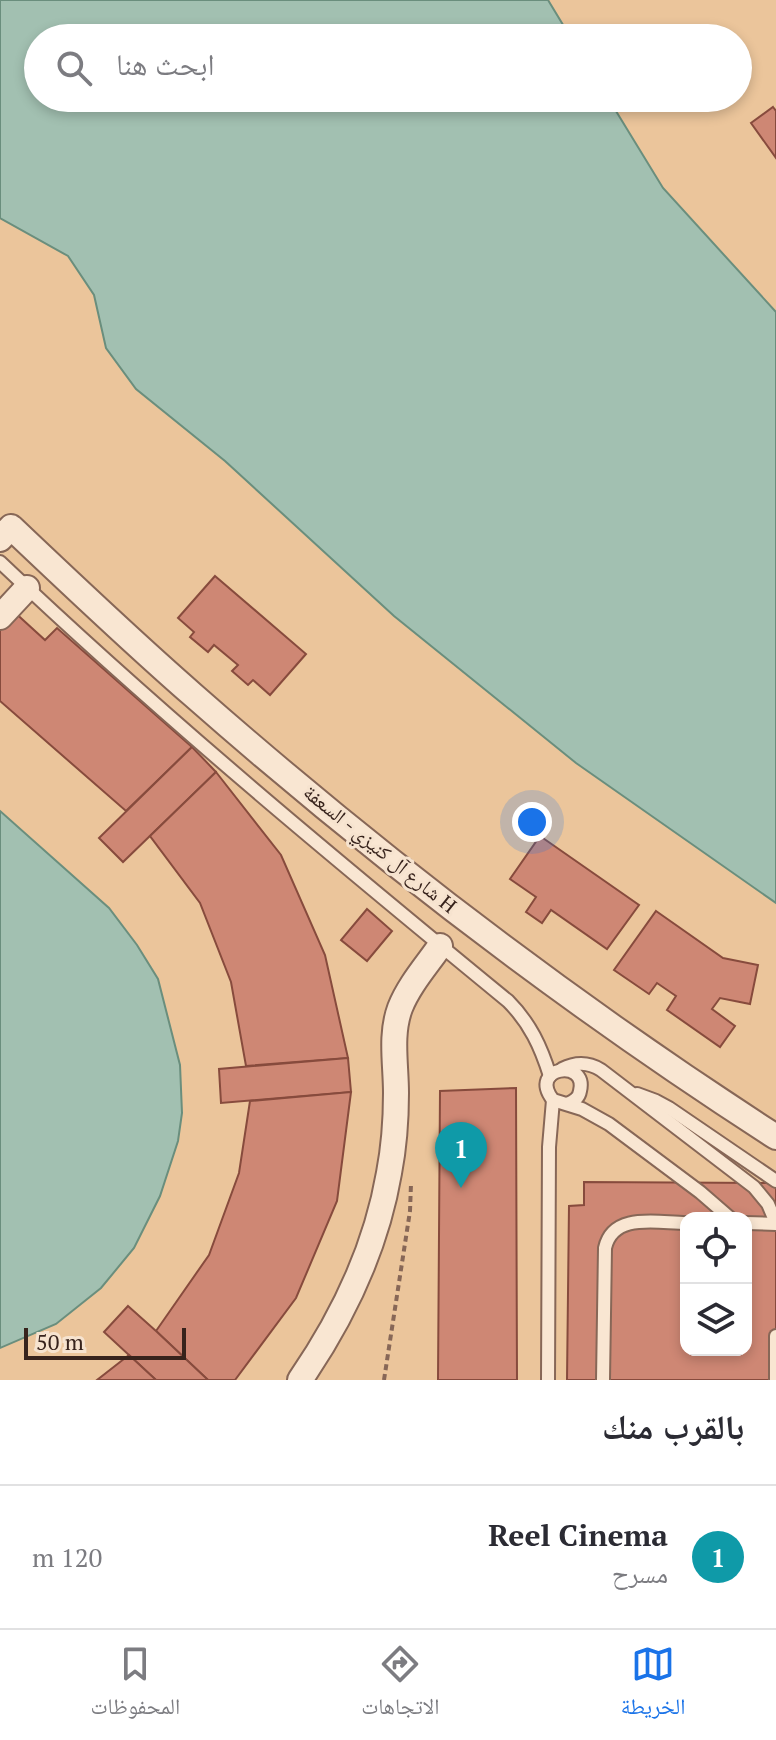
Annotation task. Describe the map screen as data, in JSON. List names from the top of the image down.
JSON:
{
  "streets": {
    "street": ["شارع آل كنيزي - السعفة H"]
  },
  "scale_bar": "50 m",
  "page": {
    "search": "ابحث هنا",
    "pins": "1",
    "scale": "50 m",
    "heading": "بالقرب منك",
    "list": [
      {
        "mark": "1",
        "name": "Reel Cinema",
        "note": "مسرح",
        "value": "120 m"
      }
    ],
    "nav": ["الخريطة", "الاتجاهات", "المحفوظات"]
  }
}
